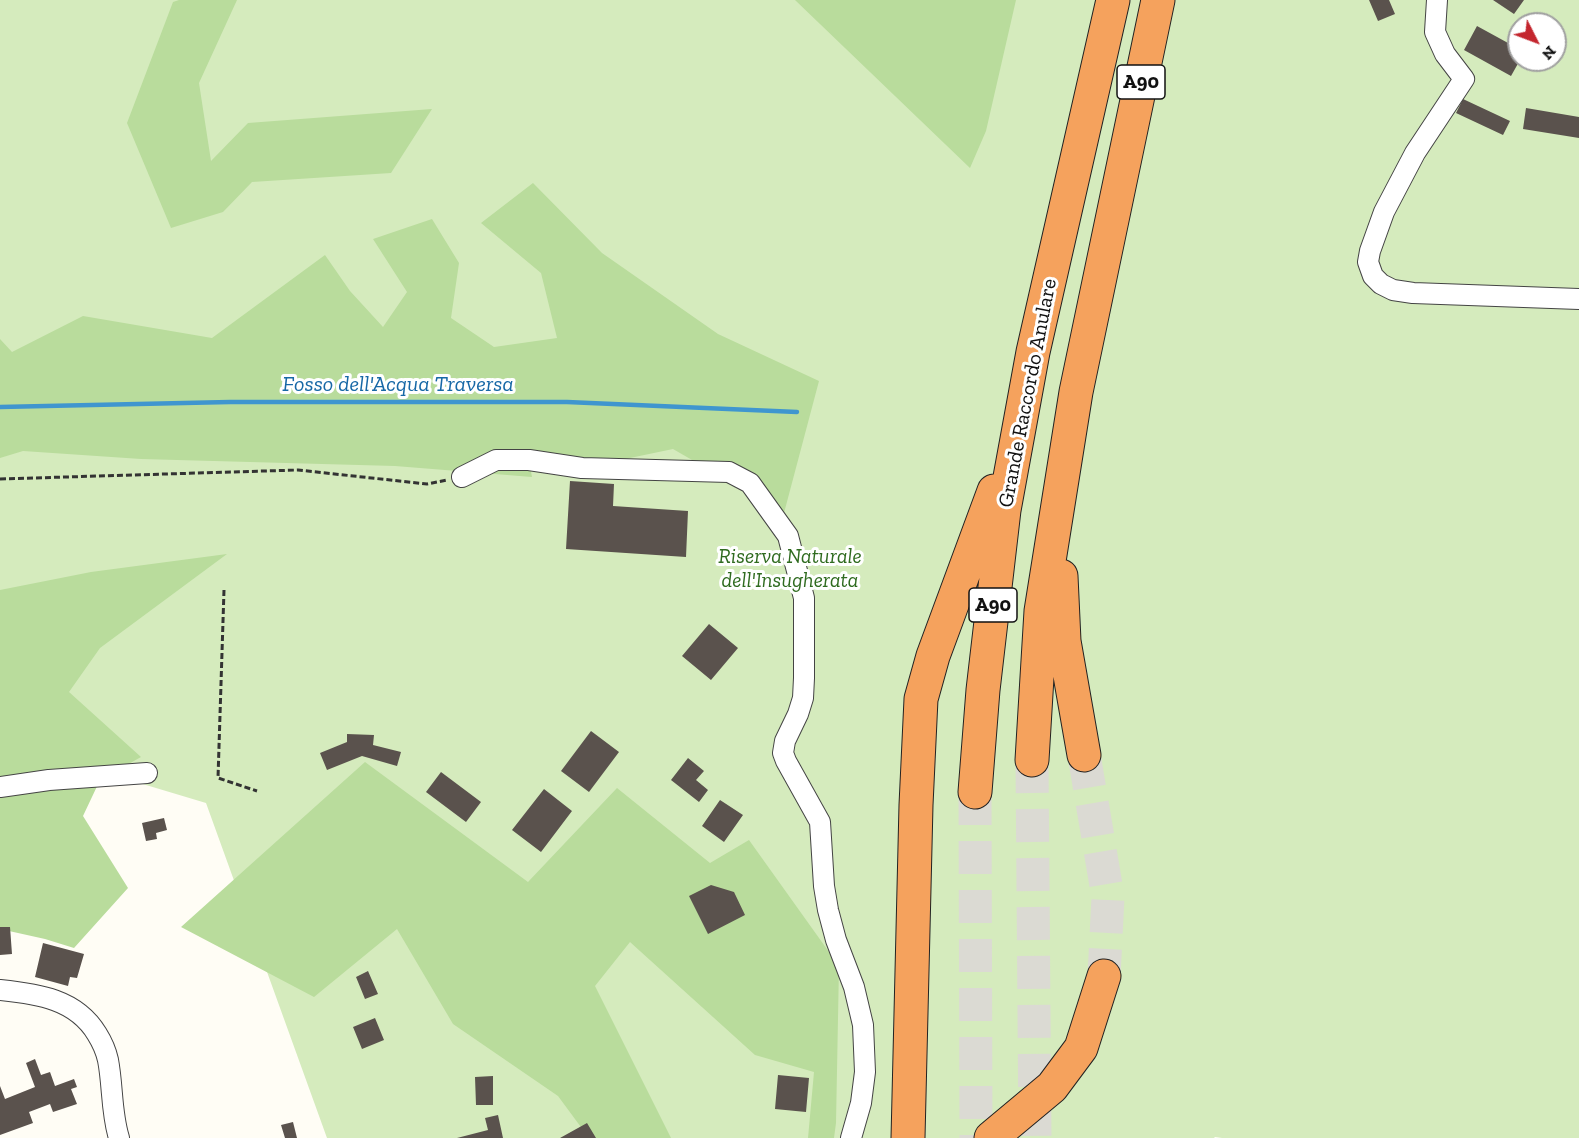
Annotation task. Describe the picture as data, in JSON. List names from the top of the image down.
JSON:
{
  "streets": {
    "highway": ["A90", "Grande Raccordo Anulare"]
  },
  "water": ["Fosso dell'Acqua Traversa"],
  "parks": ["Riserva Naturale dell'Insugherata"],
  "north": "bottom right"
}
